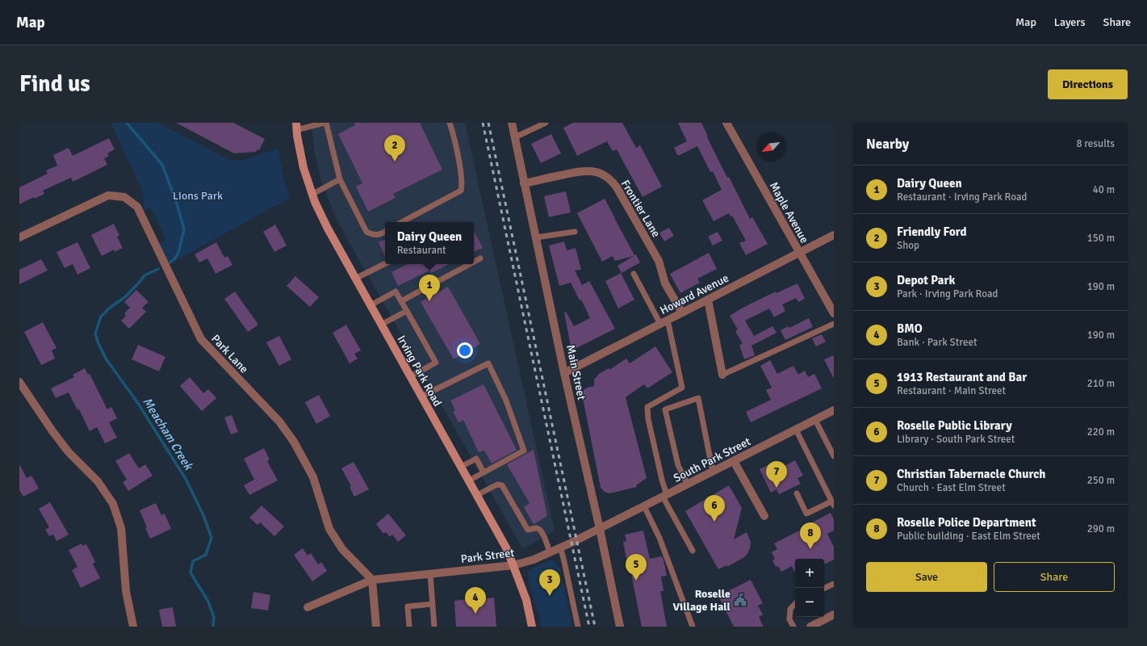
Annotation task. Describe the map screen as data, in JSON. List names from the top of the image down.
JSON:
{
  "streets": {
    "main road": ["Irving Park Road"],
    "street": [
      "Frontier Lane",
      "Maple Avenue",
      "Howard Avenue",
      "Park Lane",
      "Main Street",
      "South Park Street",
      "Park Street"
    ]
  },
  "crossings": [
    ["Frontier Lane", "Howard Avenue"],
    ["Frontier Lane", "Main Street"],
    ["Maple Avenue", "Howard Avenue"],
    ["Howard Avenue", "Main Street"],
    ["Park Lane", "Park Street"],
    ["Irving Park Road", "Park Street"],
    ["Main Street", "South Park Street"],
    ["Main Street", "Park Street"],
    ["South Park Street", "Park Street"]
  ],
  "water": ["Meacham Creek"],
  "parks": ["Lions Park"],
  "places": {
    "public building": ["Roselle Village Hall"]
  },
  "north": "bottom left",
  "page": {
    "header": "Map",
    "nav": ["Map", "Layers", "Share"],
    "buttons": [
      "Directions",
      ["Save", "Share"]
    ],
    "title": "Find us",
    "heading": ["Nearby", "8 results"],
    "pins": [
      "2",
      "1",
      "7",
      "6",
      "8",
      "5",
      "3",
      "4"
    ],
    "list": [
      {
        "mark": "1",
        "name": "Dairy Queen",
        "note": "Restaurant · Irving Park Road",
        "value": "40 m"
      },
      {
        "mark": "2",
        "name": "Friendly Ford",
        "note": "Shop",
        "value": "150 m"
      },
      {
        "mark": "3",
        "name": "Depot Park",
        "note": "Park · Irving Park Road",
        "value": "190 m"
      },
      {
        "mark": "4",
        "name": "BMO",
        "note": "Bank · Park Street",
        "value": "190 m"
      },
      {
        "mark": "5",
        "name": "1913 Restaurant and Bar",
        "note": "Restaurant · Main Street",
        "value": "210 m"
      },
      {
        "mark": "6",
        "name": "Roselle Public Library",
        "note": "Library · South Park Street",
        "value": "220 m"
      },
      {
        "mark": "7",
        "name": "Christian Tabernacle Church",
        "note": "Church · East Elm Street",
        "value": "250 m"
      },
      {
        "mark": "8",
        "name": "Roselle Police Department",
        "note": "Public building · East Elm Street",
        "value": "290 m"
      }
    ],
    "popup": ["Dairy Queen", "Restaurant"],
    "map_buttons": ["+", "−"]
  }
}
